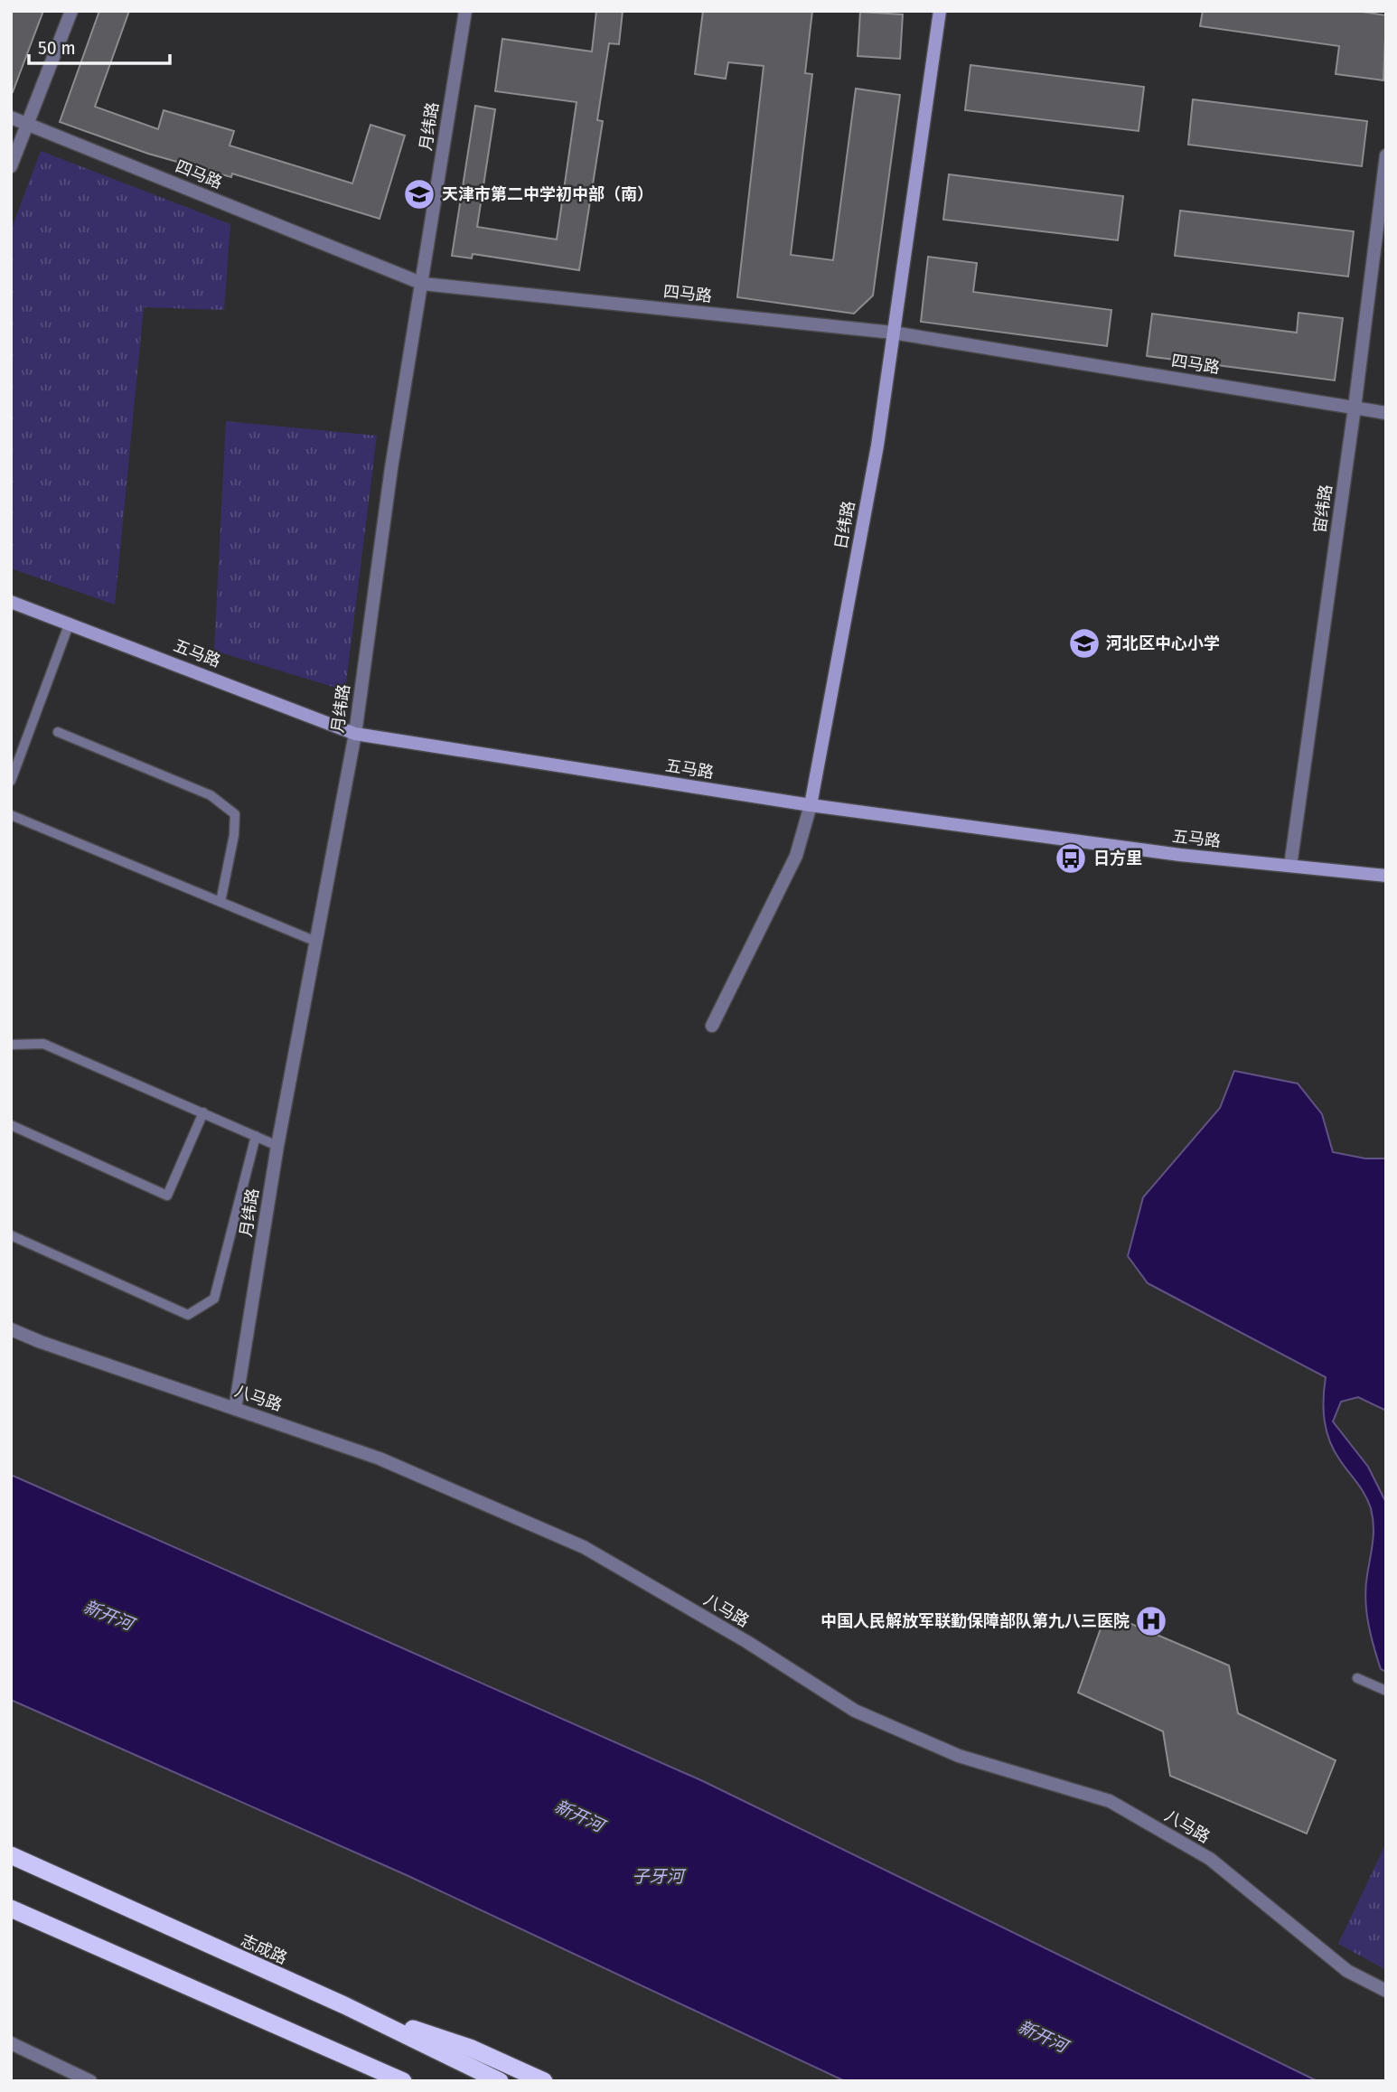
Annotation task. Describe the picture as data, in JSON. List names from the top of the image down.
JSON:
{
  "streets": {
    "highway": ["志成路"],
    "main road": ["日纬路", "五马路"],
    "street": [
      "月纬路",
      "四马路",
      "宙纬路",
      "八马路"
    ]
  },
  "crossings": [
    ["月纬路", "四马路"],
    ["月纬路", "五马路"],
    ["月纬路", "八马路"],
    ["四马路", "宙纬路"],
    ["四马路", "日纬路"],
    ["宙纬路", "五马路"],
    ["日纬路", "五马路"]
  ],
  "water": ["新开河", "子牙河"],
  "places": {
    "school or university": ["天津市第二中学初中部（南）", "河北区中心小学"],
    "bus stop": ["日方里"],
    "hospital": ["中国人民解放军联勤保障部队第九八三医院"]
  },
  "scale_bar": "50 m"
}
